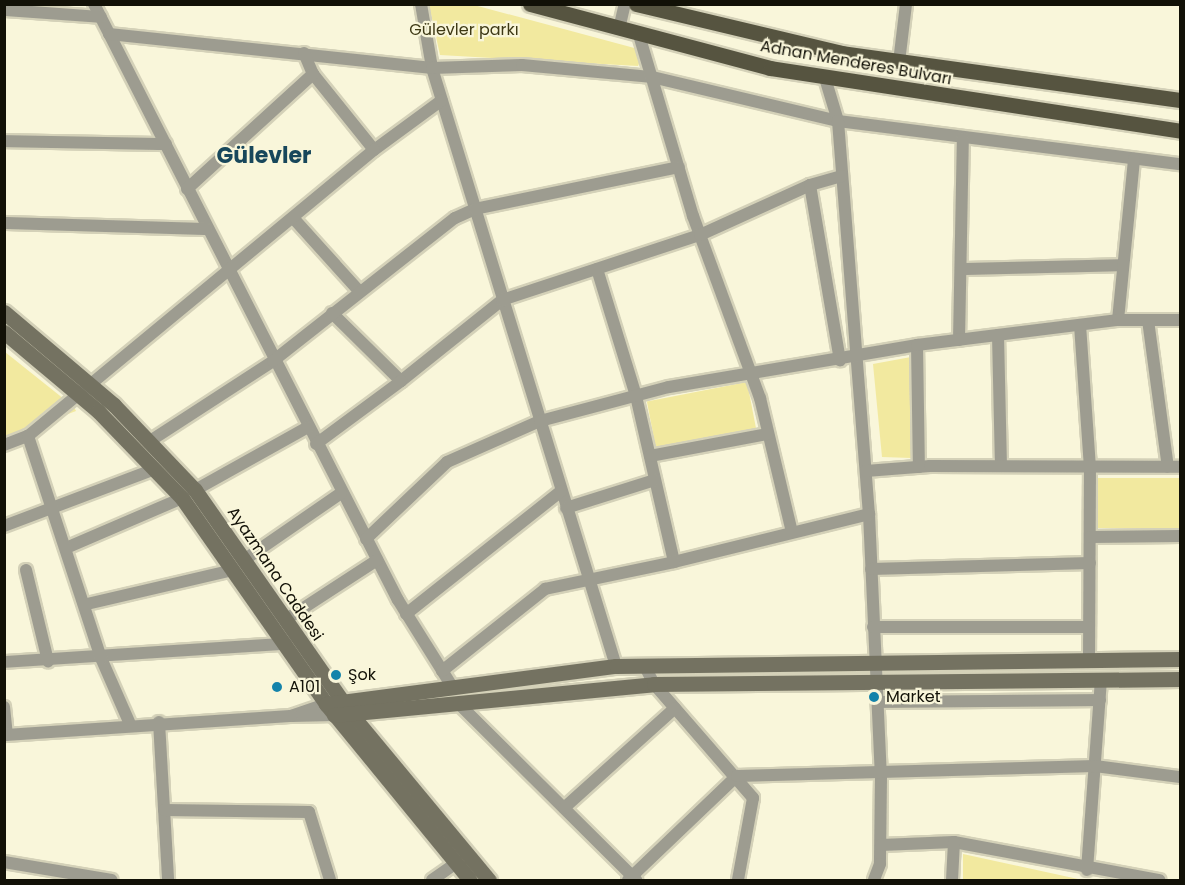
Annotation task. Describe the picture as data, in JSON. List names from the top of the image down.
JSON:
{
  "streets": {
    "main road": ["Adnan Menderes Bulvarı"],
    "street": ["Ayazmana Caddesi"]
  },
  "districts": ["Gülevler"],
  "parks": ["Gülevler parkı"],
  "places": ["Şok", "A101", "Market"]
}
